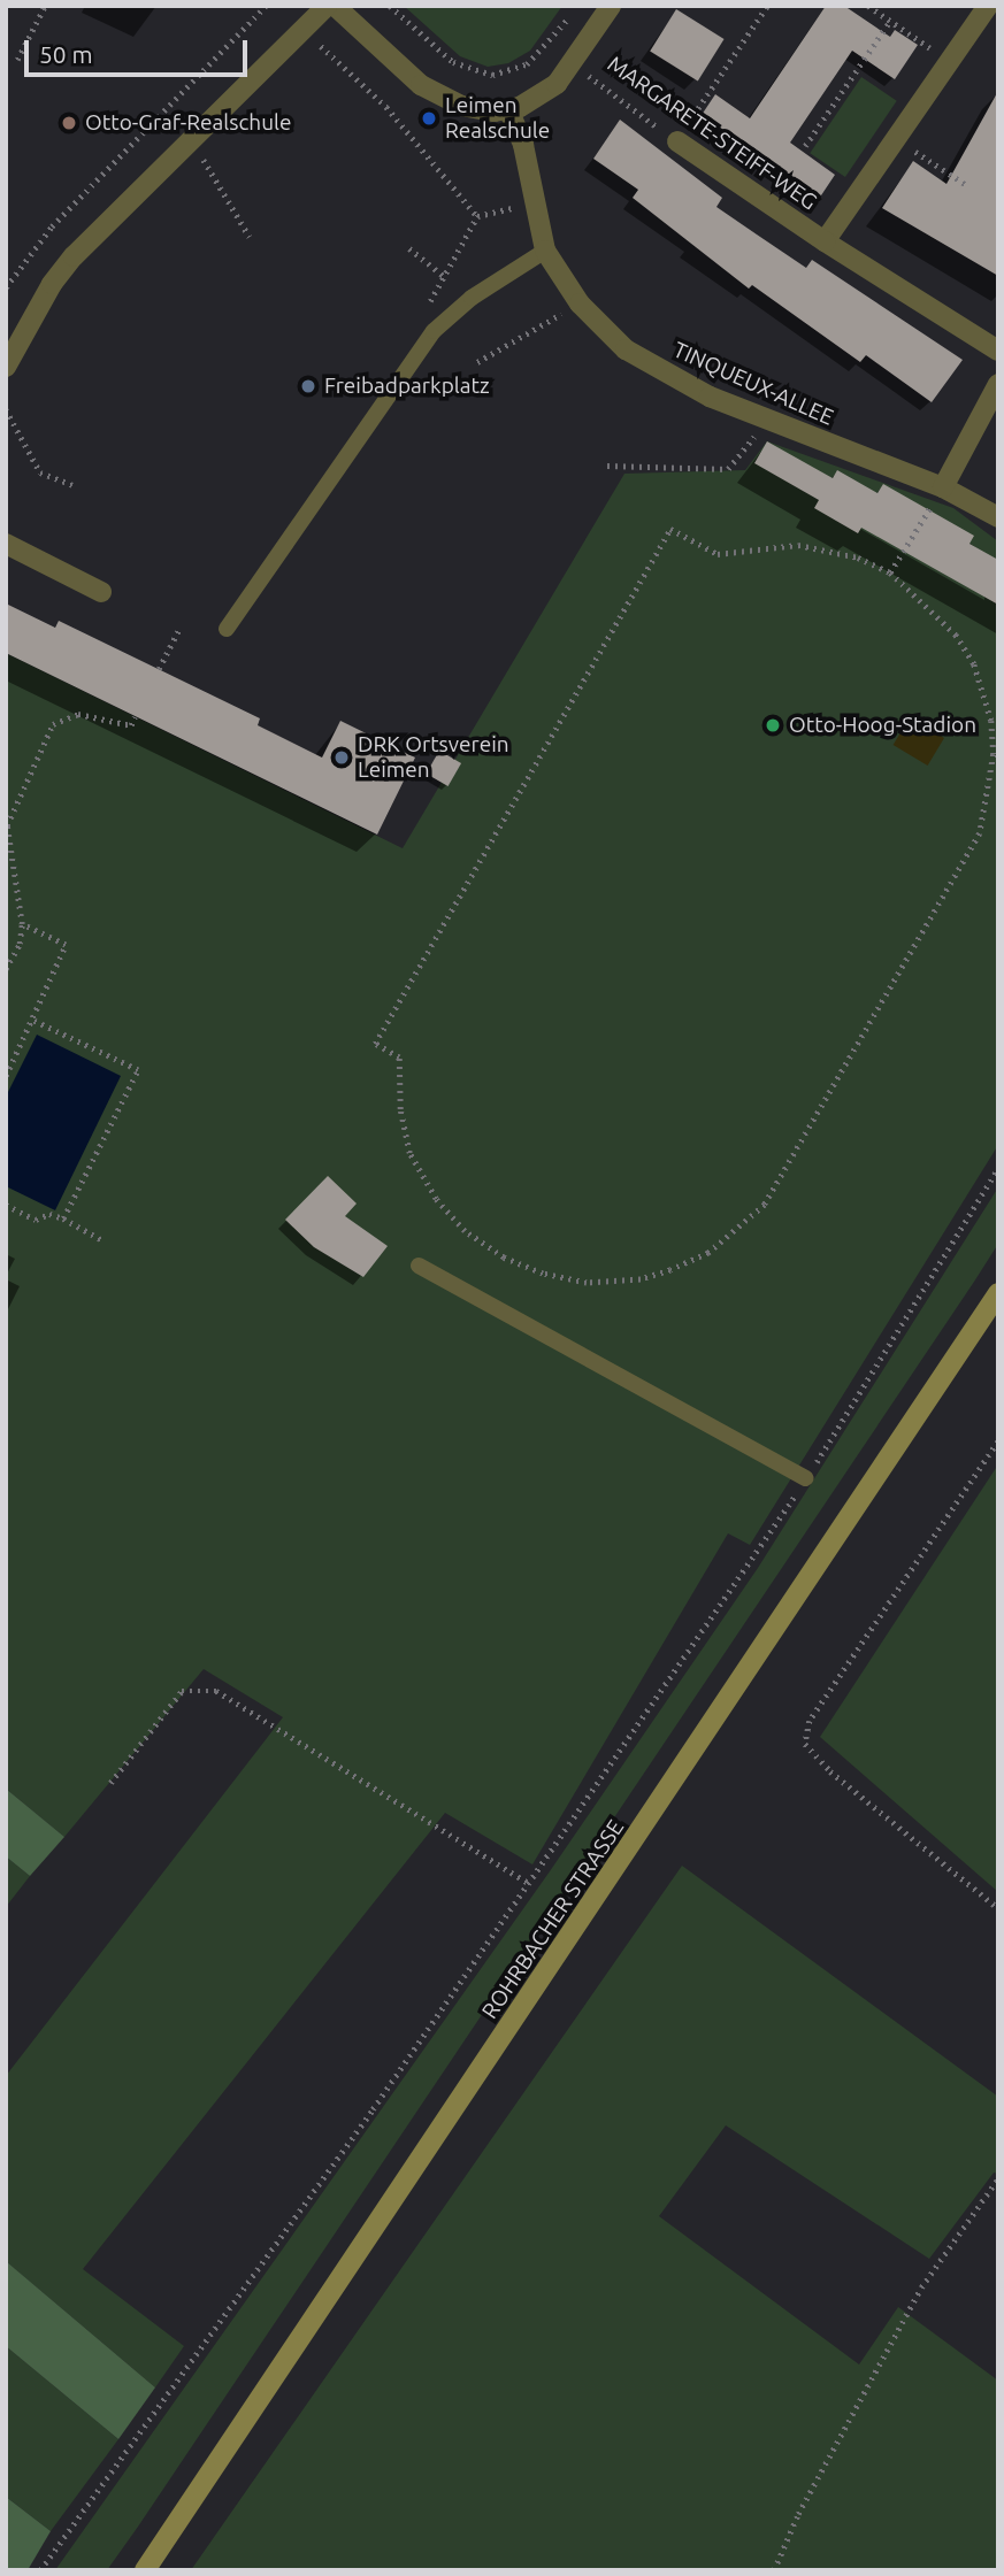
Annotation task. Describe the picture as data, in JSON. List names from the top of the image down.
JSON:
{
  "streets": {
    "main road": ["ROHRBACHER STRASSE"],
    "street": ["MARGARETE-STEIFF-WEG", "TINQUEUX-ALLEE"]
  },
  "places": [
    "Leimen Realschule",
    "Otto-Graf-Realschule",
    "Freibadparkplatz",
    "Otto-Hoog-Stadion",
    "DRK Ortsverein Leimen"
  ],
  "scale_bar": "50 m"
}
